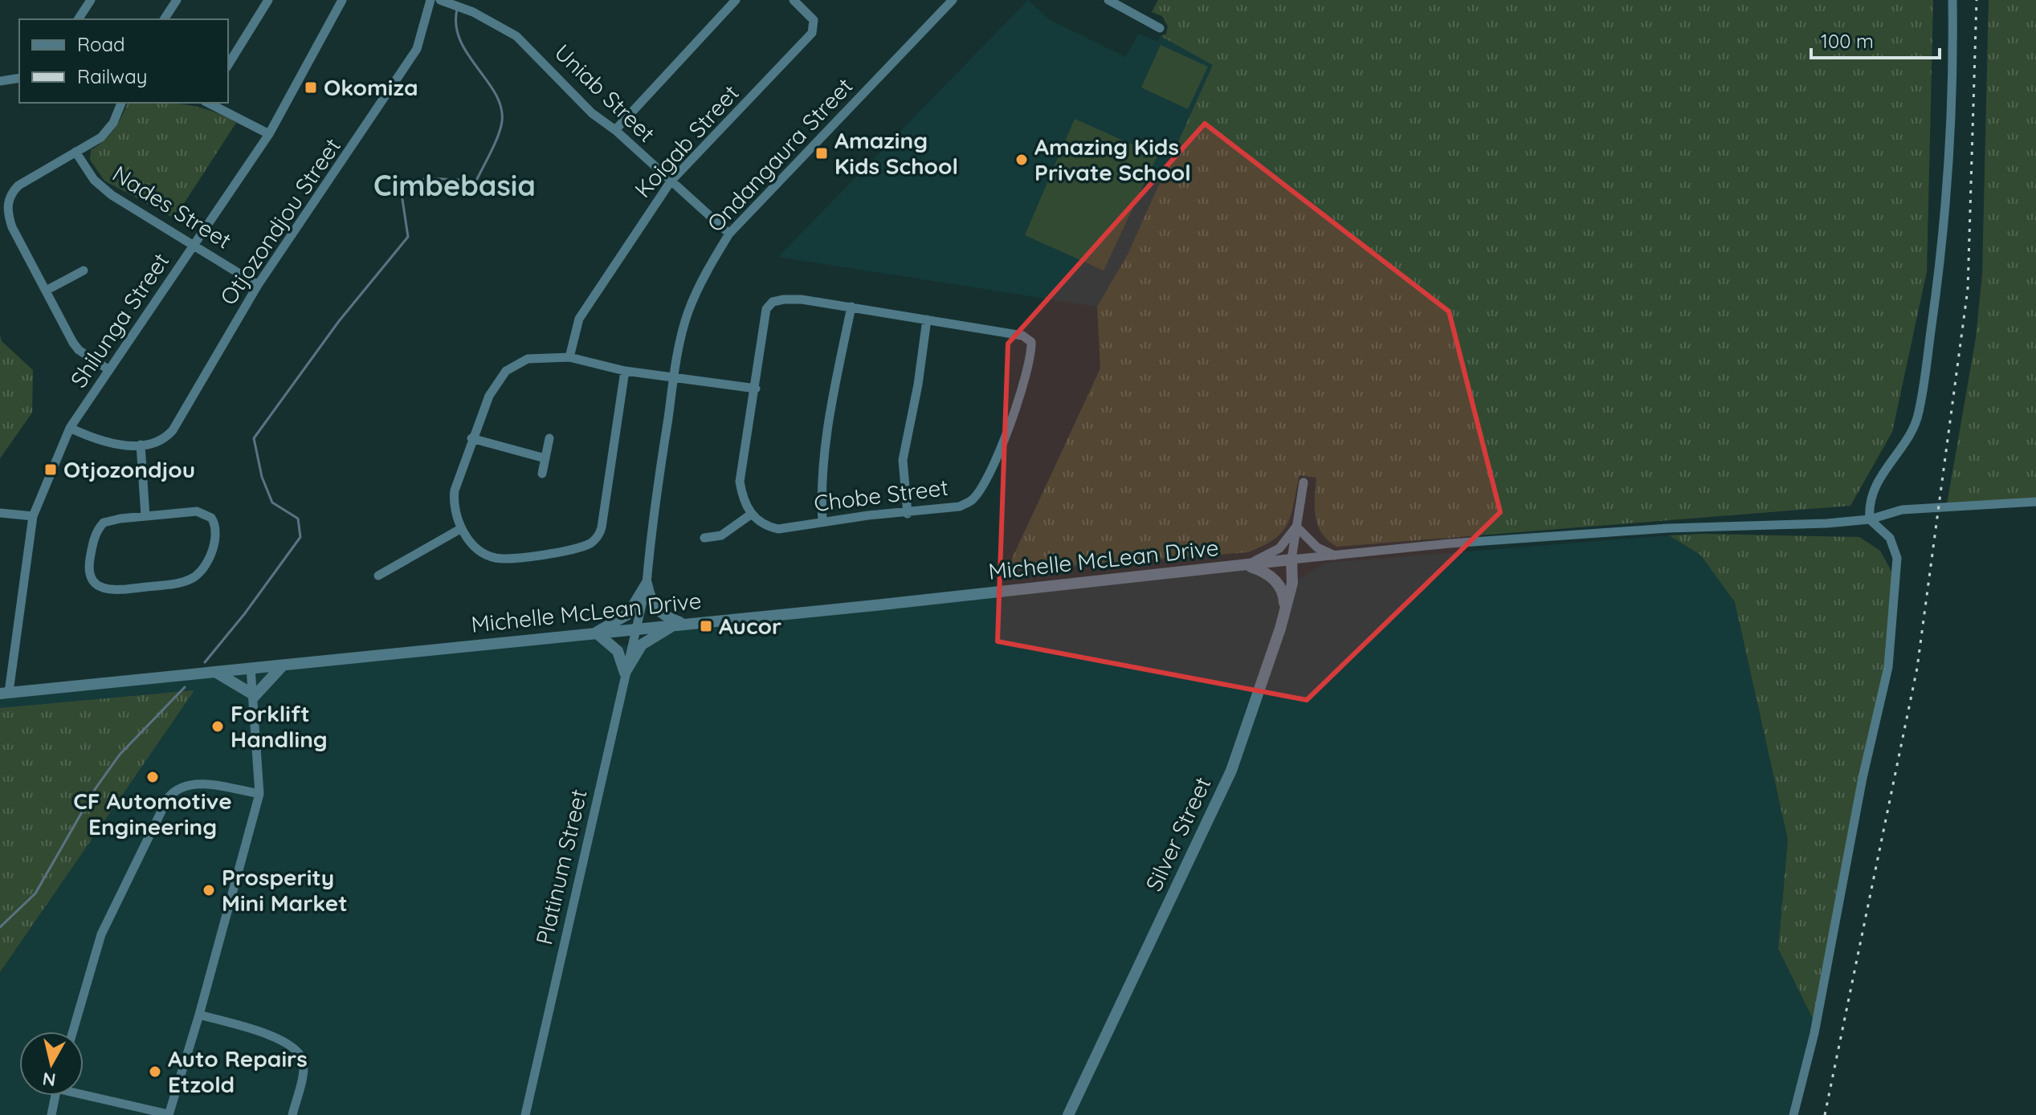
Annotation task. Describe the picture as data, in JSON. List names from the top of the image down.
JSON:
{
  "streets": {
    "street": [
      "Uniab Street",
      "Koigab Street",
      "Ondangaura Street",
      "Nades Street",
      "Otjozondjou Street",
      "Shilunga Street",
      "Chobe Street",
      "Michelle McLean Drive",
      "Silver Street",
      "Platinum Street"
    ]
  },
  "crossings": [
    ["Uniab Street", "Koigab Street"],
    ["Uniab Street", "Ondangaura Street"],
    ["Ondangaura Street", "Michelle McLean Drive"],
    ["Ondangaura Street", "Platinum Street"],
    ["Nades Street", "Otjozondjou Street"],
    ["Nades Street", "Shilunga Street"],
    ["Shilunga Street", "Michelle McLean Drive"],
    ["Michelle McLean Drive", "Silver Street"],
    ["Michelle McLean Drive", "Platinum Street"]
  ],
  "districts": ["Cimbebasia"],
  "places": {
    "transit": [
      "Okomiza",
      "Amazing Kids School",
      "Otjozondjou",
      "Aucor"
    ],
    "other": [
      "Amazing Kids Private School",
      "Forklift Handling",
      "CF Automotive Engineering",
      "Prosperity Mini Market",
      "Auto Repairs Etzold"
    ]
  },
  "legend": ["Road", "Railway"],
  "scale_bar": "100 m",
  "north": "bottom"
}
